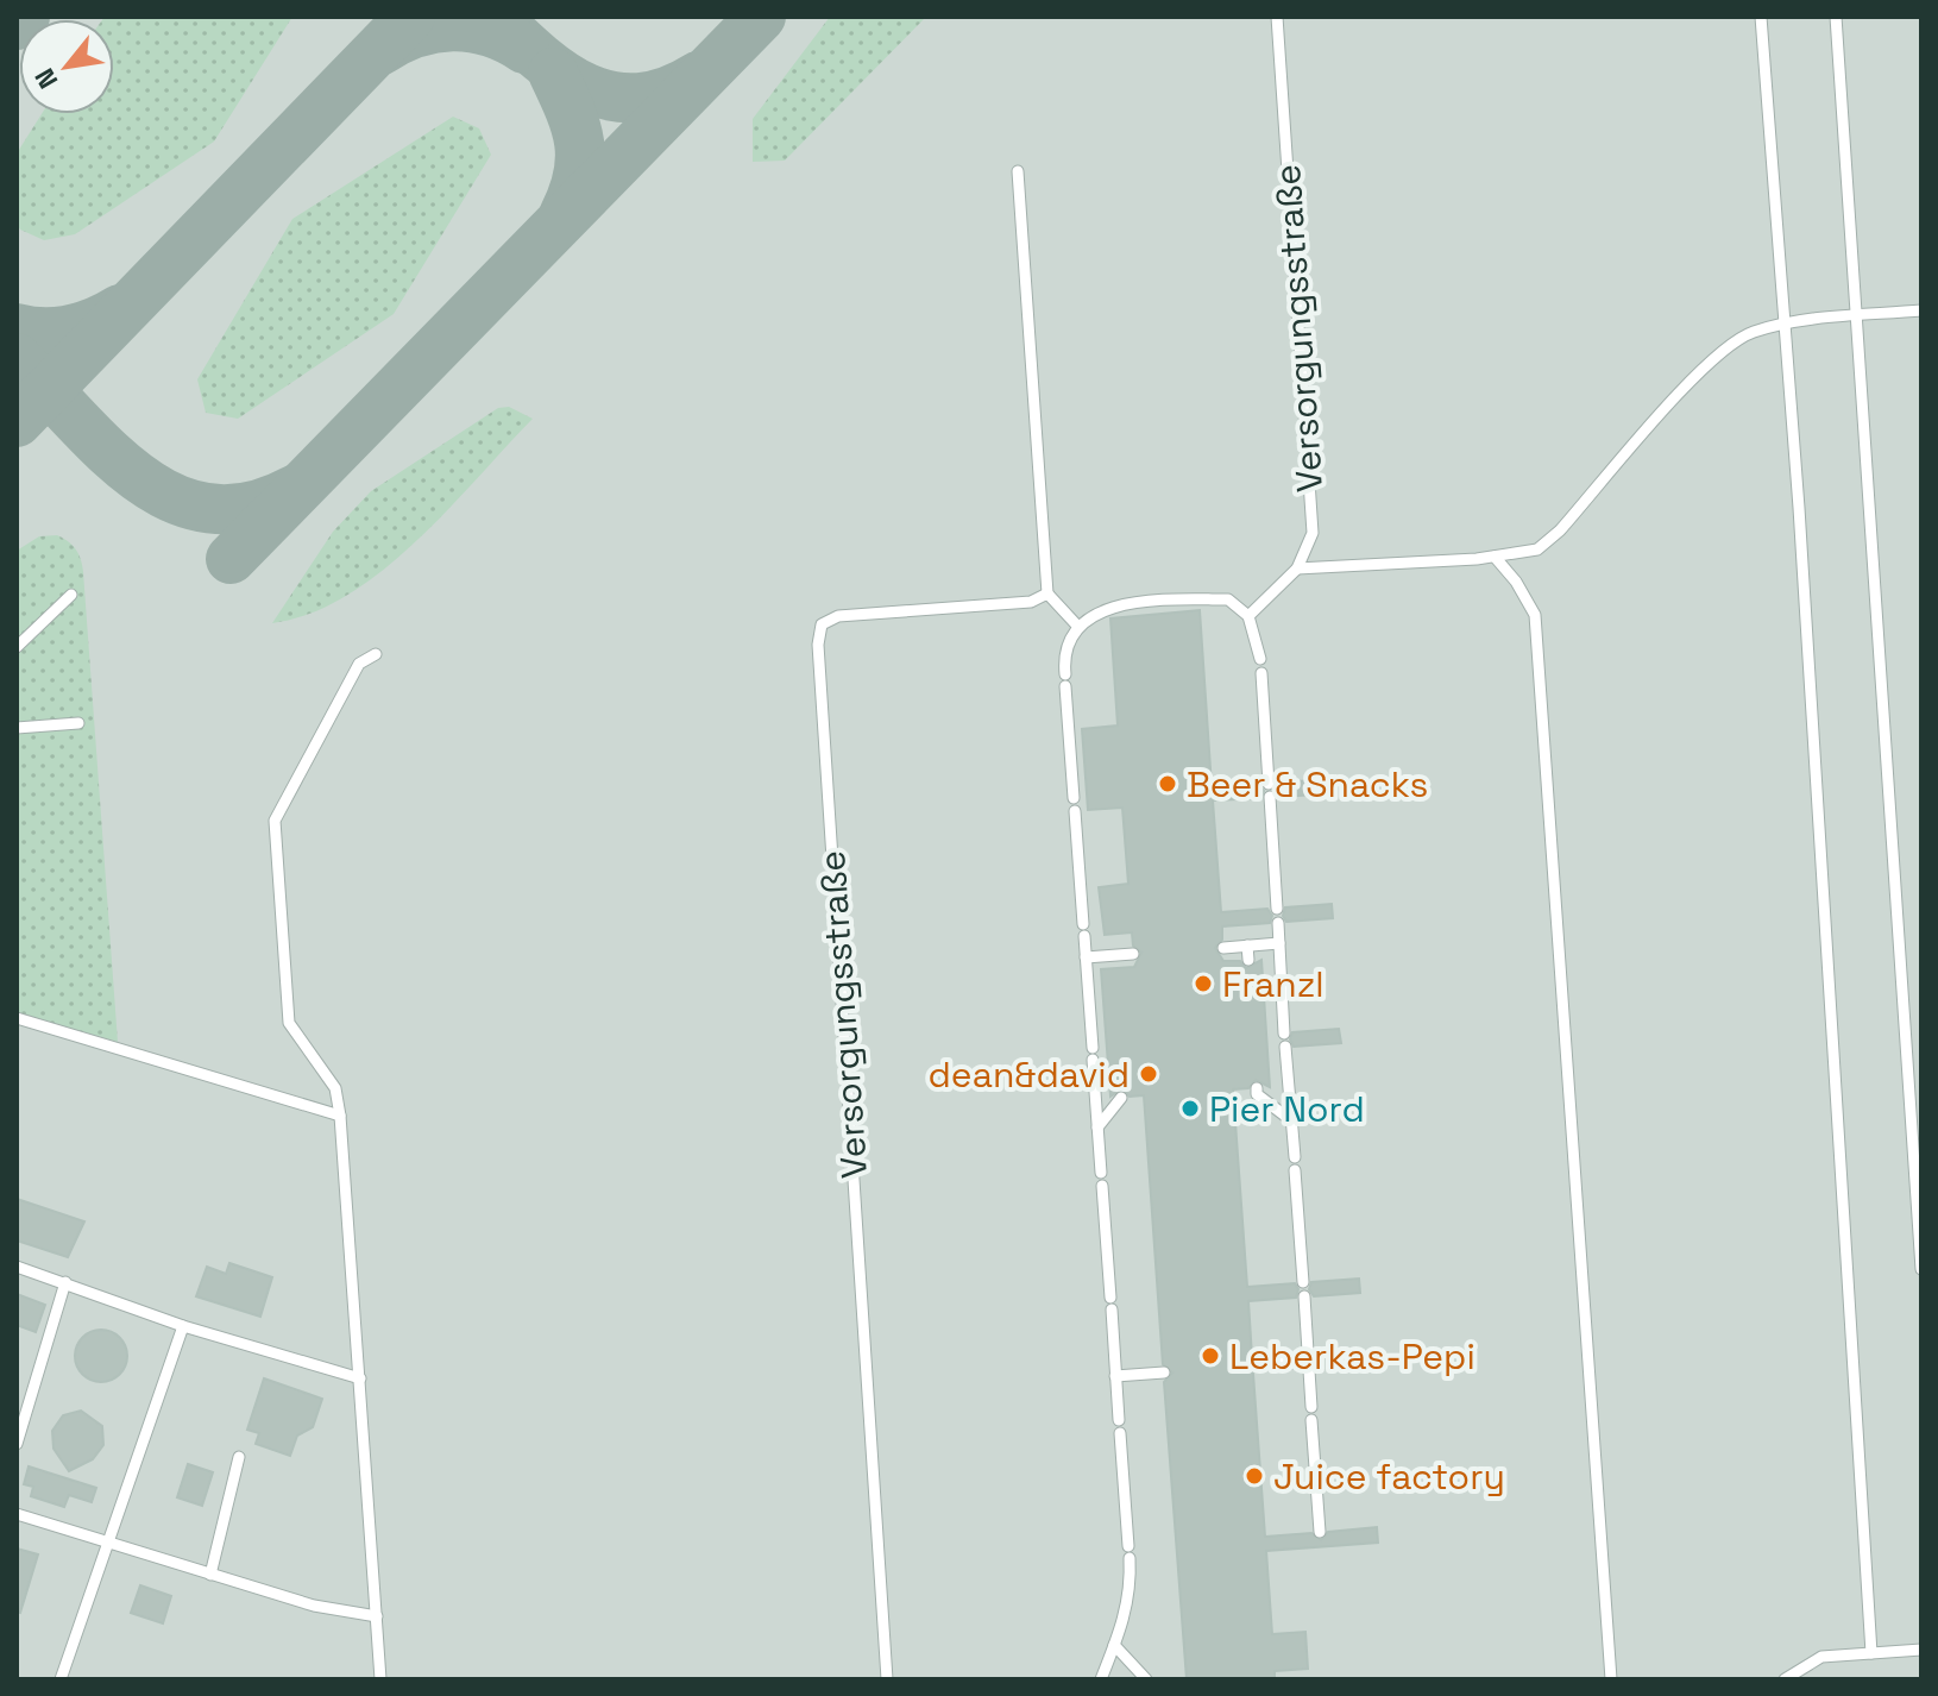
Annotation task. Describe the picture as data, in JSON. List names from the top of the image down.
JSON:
{
  "streets": {
    "lane": ["Versorgungsstraße"]
  },
  "places": [
    "Beer & Snacks",
    "Franzl",
    "dean&david",
    "Pier Nord",
    "Leberkas-Pepi",
    "Juice factory"
  ],
  "north": "bottom left"
}
